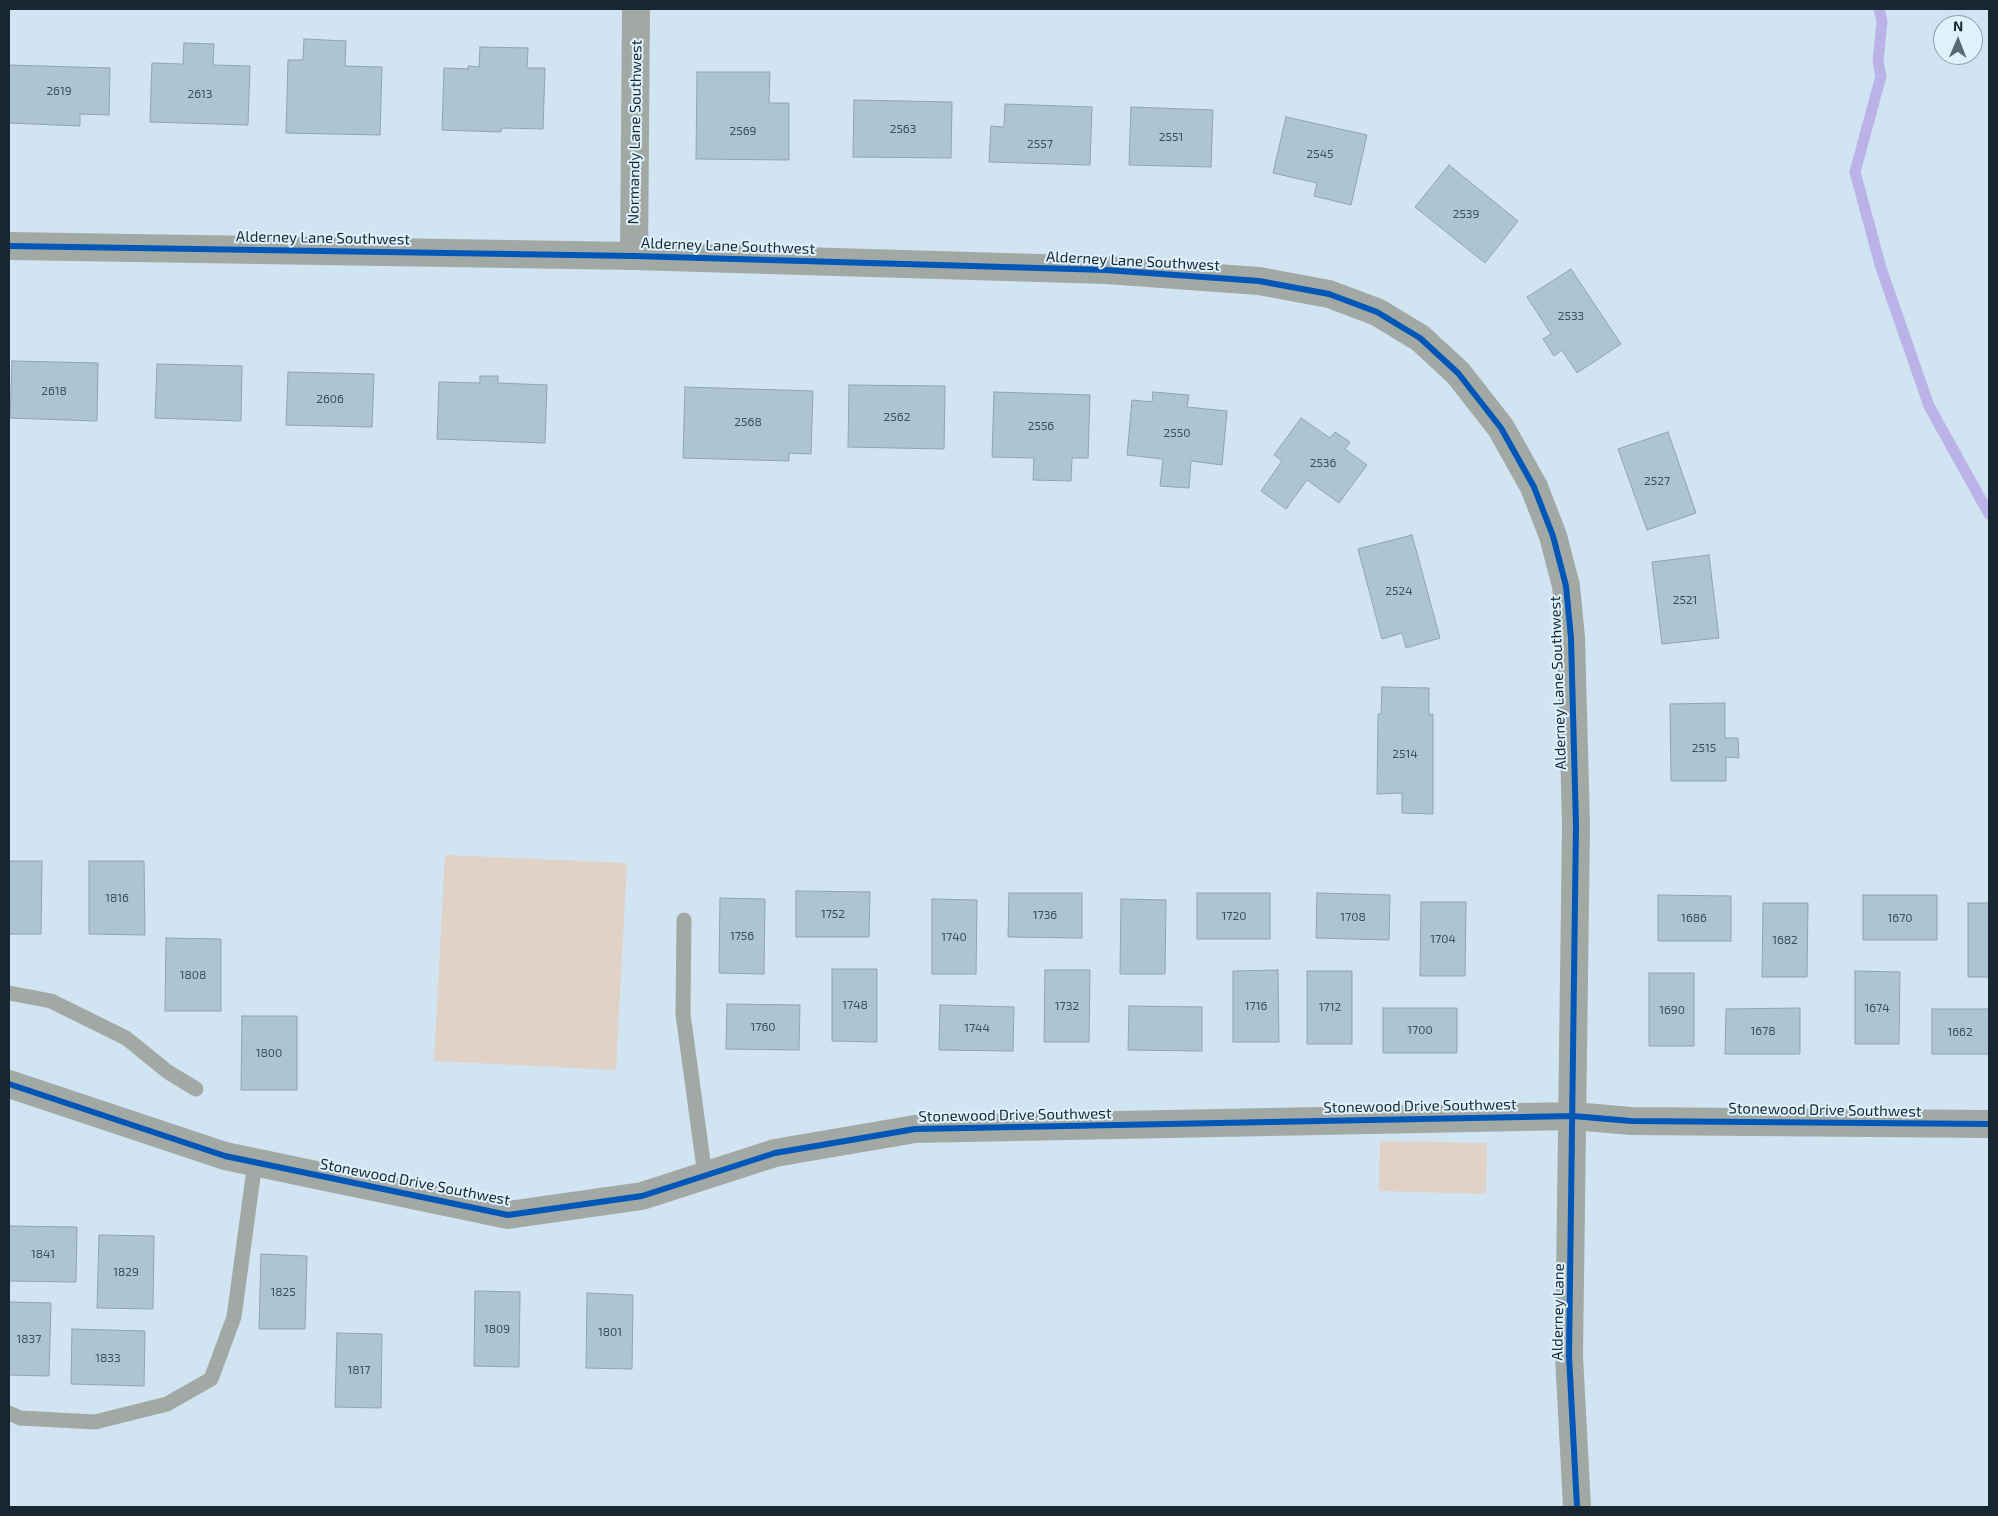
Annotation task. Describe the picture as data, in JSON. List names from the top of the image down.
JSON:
{
  "streets": {
    "street": [
      "Normandy Lane Southwest",
      "Alderney Lane Southwest",
      "Stonewood Drive Southwest",
      "Alderney Lane"
    ]
  },
  "crossings": [
    ["Normandy Lane Southwest", "Alderney Lane Southwest"],
    ["Alderney Lane Southwest", "Stonewood Drive Southwest"],
    ["Alderney Lane Southwest", "Alderney Lane"],
    ["Stonewood Drive Southwest", "Alderney Lane"]
  ],
  "house_numbers": [
    "2619",
    "2613",
    "2563",
    "2569",
    "2551",
    "2557",
    "2545",
    "2539",
    "2533",
    "2618",
    "2606",
    "2562",
    "2568",
    "2556",
    "2550",
    "2536",
    "2527",
    "2524",
    "2521",
    "2515",
    "2514",
    "1816",
    "1752",
    "1736",
    "1720",
    "1708",
    "1686",
    "1670",
    "1756",
    "1740",
    "1704",
    "1682",
    "1808",
    "1748",
    "1732",
    "1716",
    "1712",
    "1674",
    "1690",
    "1760",
    "1744",
    "1700",
    "1678",
    "1662",
    "1800",
    "1841",
    "1829",
    "1825",
    "1809",
    "1801",
    "1837",
    "1833",
    "1817"
  ],
  "north": "top"
}
